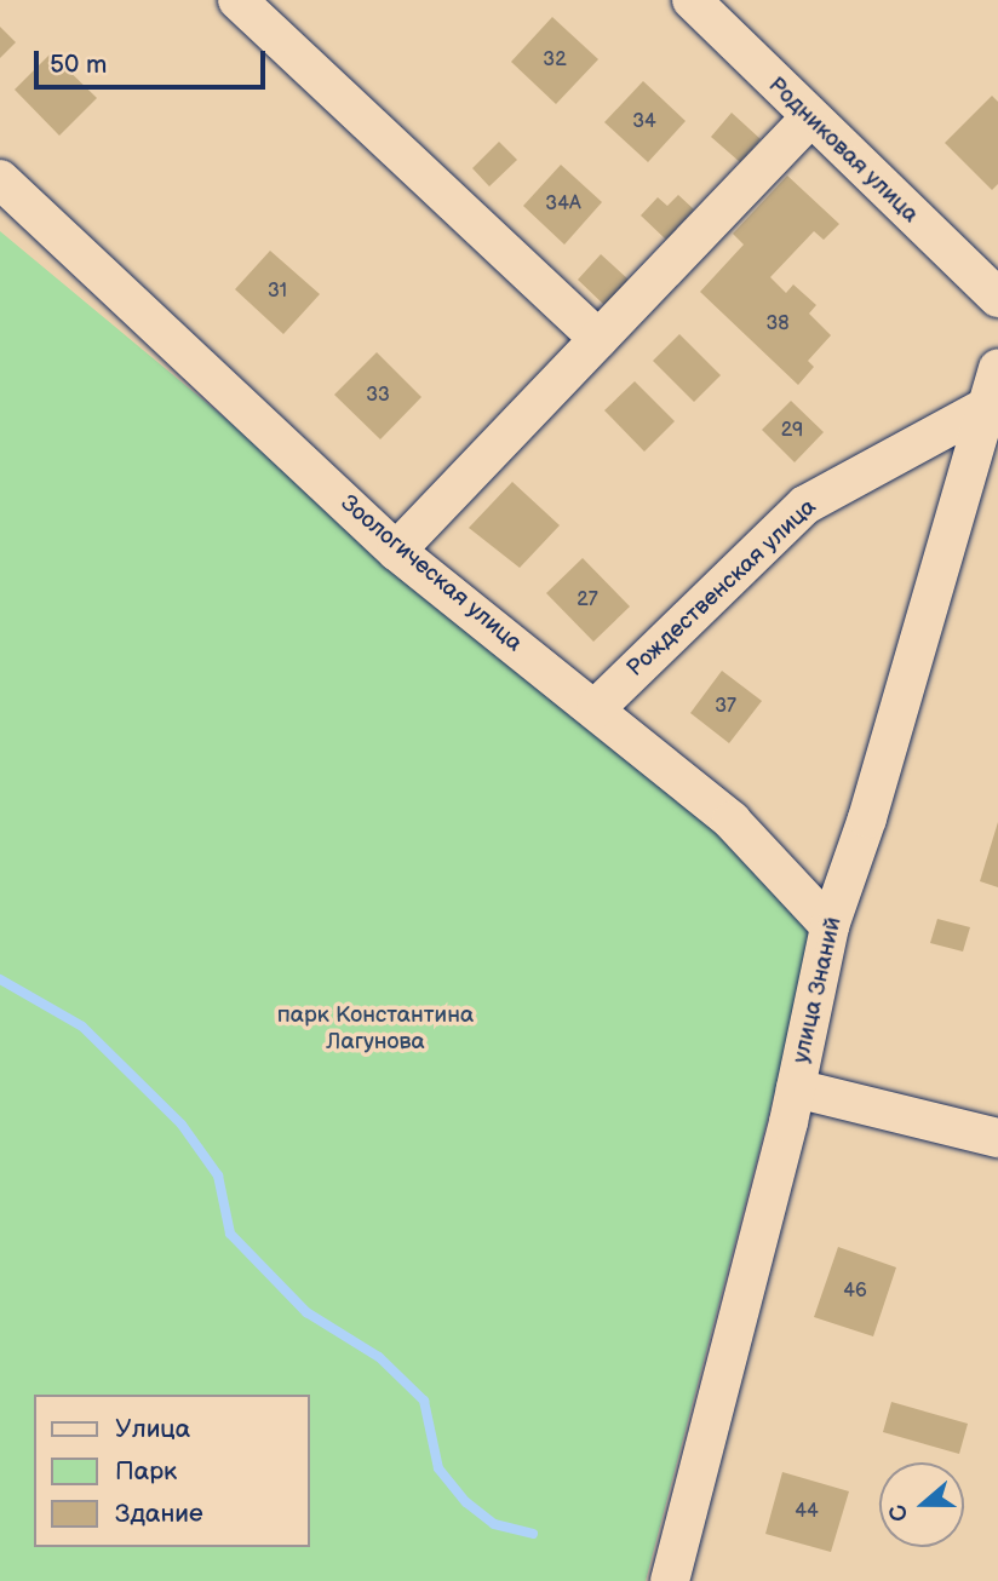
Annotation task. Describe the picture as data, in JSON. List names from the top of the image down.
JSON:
{
  "streets": {
    "street": [
      "Родниковая улица",
      "Зоологическая улица",
      "Рождественская улица",
      "улица Знаний"
    ]
  },
  "crossings": [
    ["Зоологическая улица", "Рождественская улица"],
    ["Зоологическая улица", "улица Знаний"],
    ["Рождественская улица", "улица Знаний"]
  ],
  "parks": ["парк Константина Лагунова"],
  "house_numbers": [
    "32",
    "34",
    "34А",
    "31",
    "38",
    "33",
    "29",
    "27",
    "37",
    "46",
    "44"
  ],
  "legend": ["Улица", "Парк", "Здание"],
  "scale_bar": "50 m",
  "north": "left"
}
